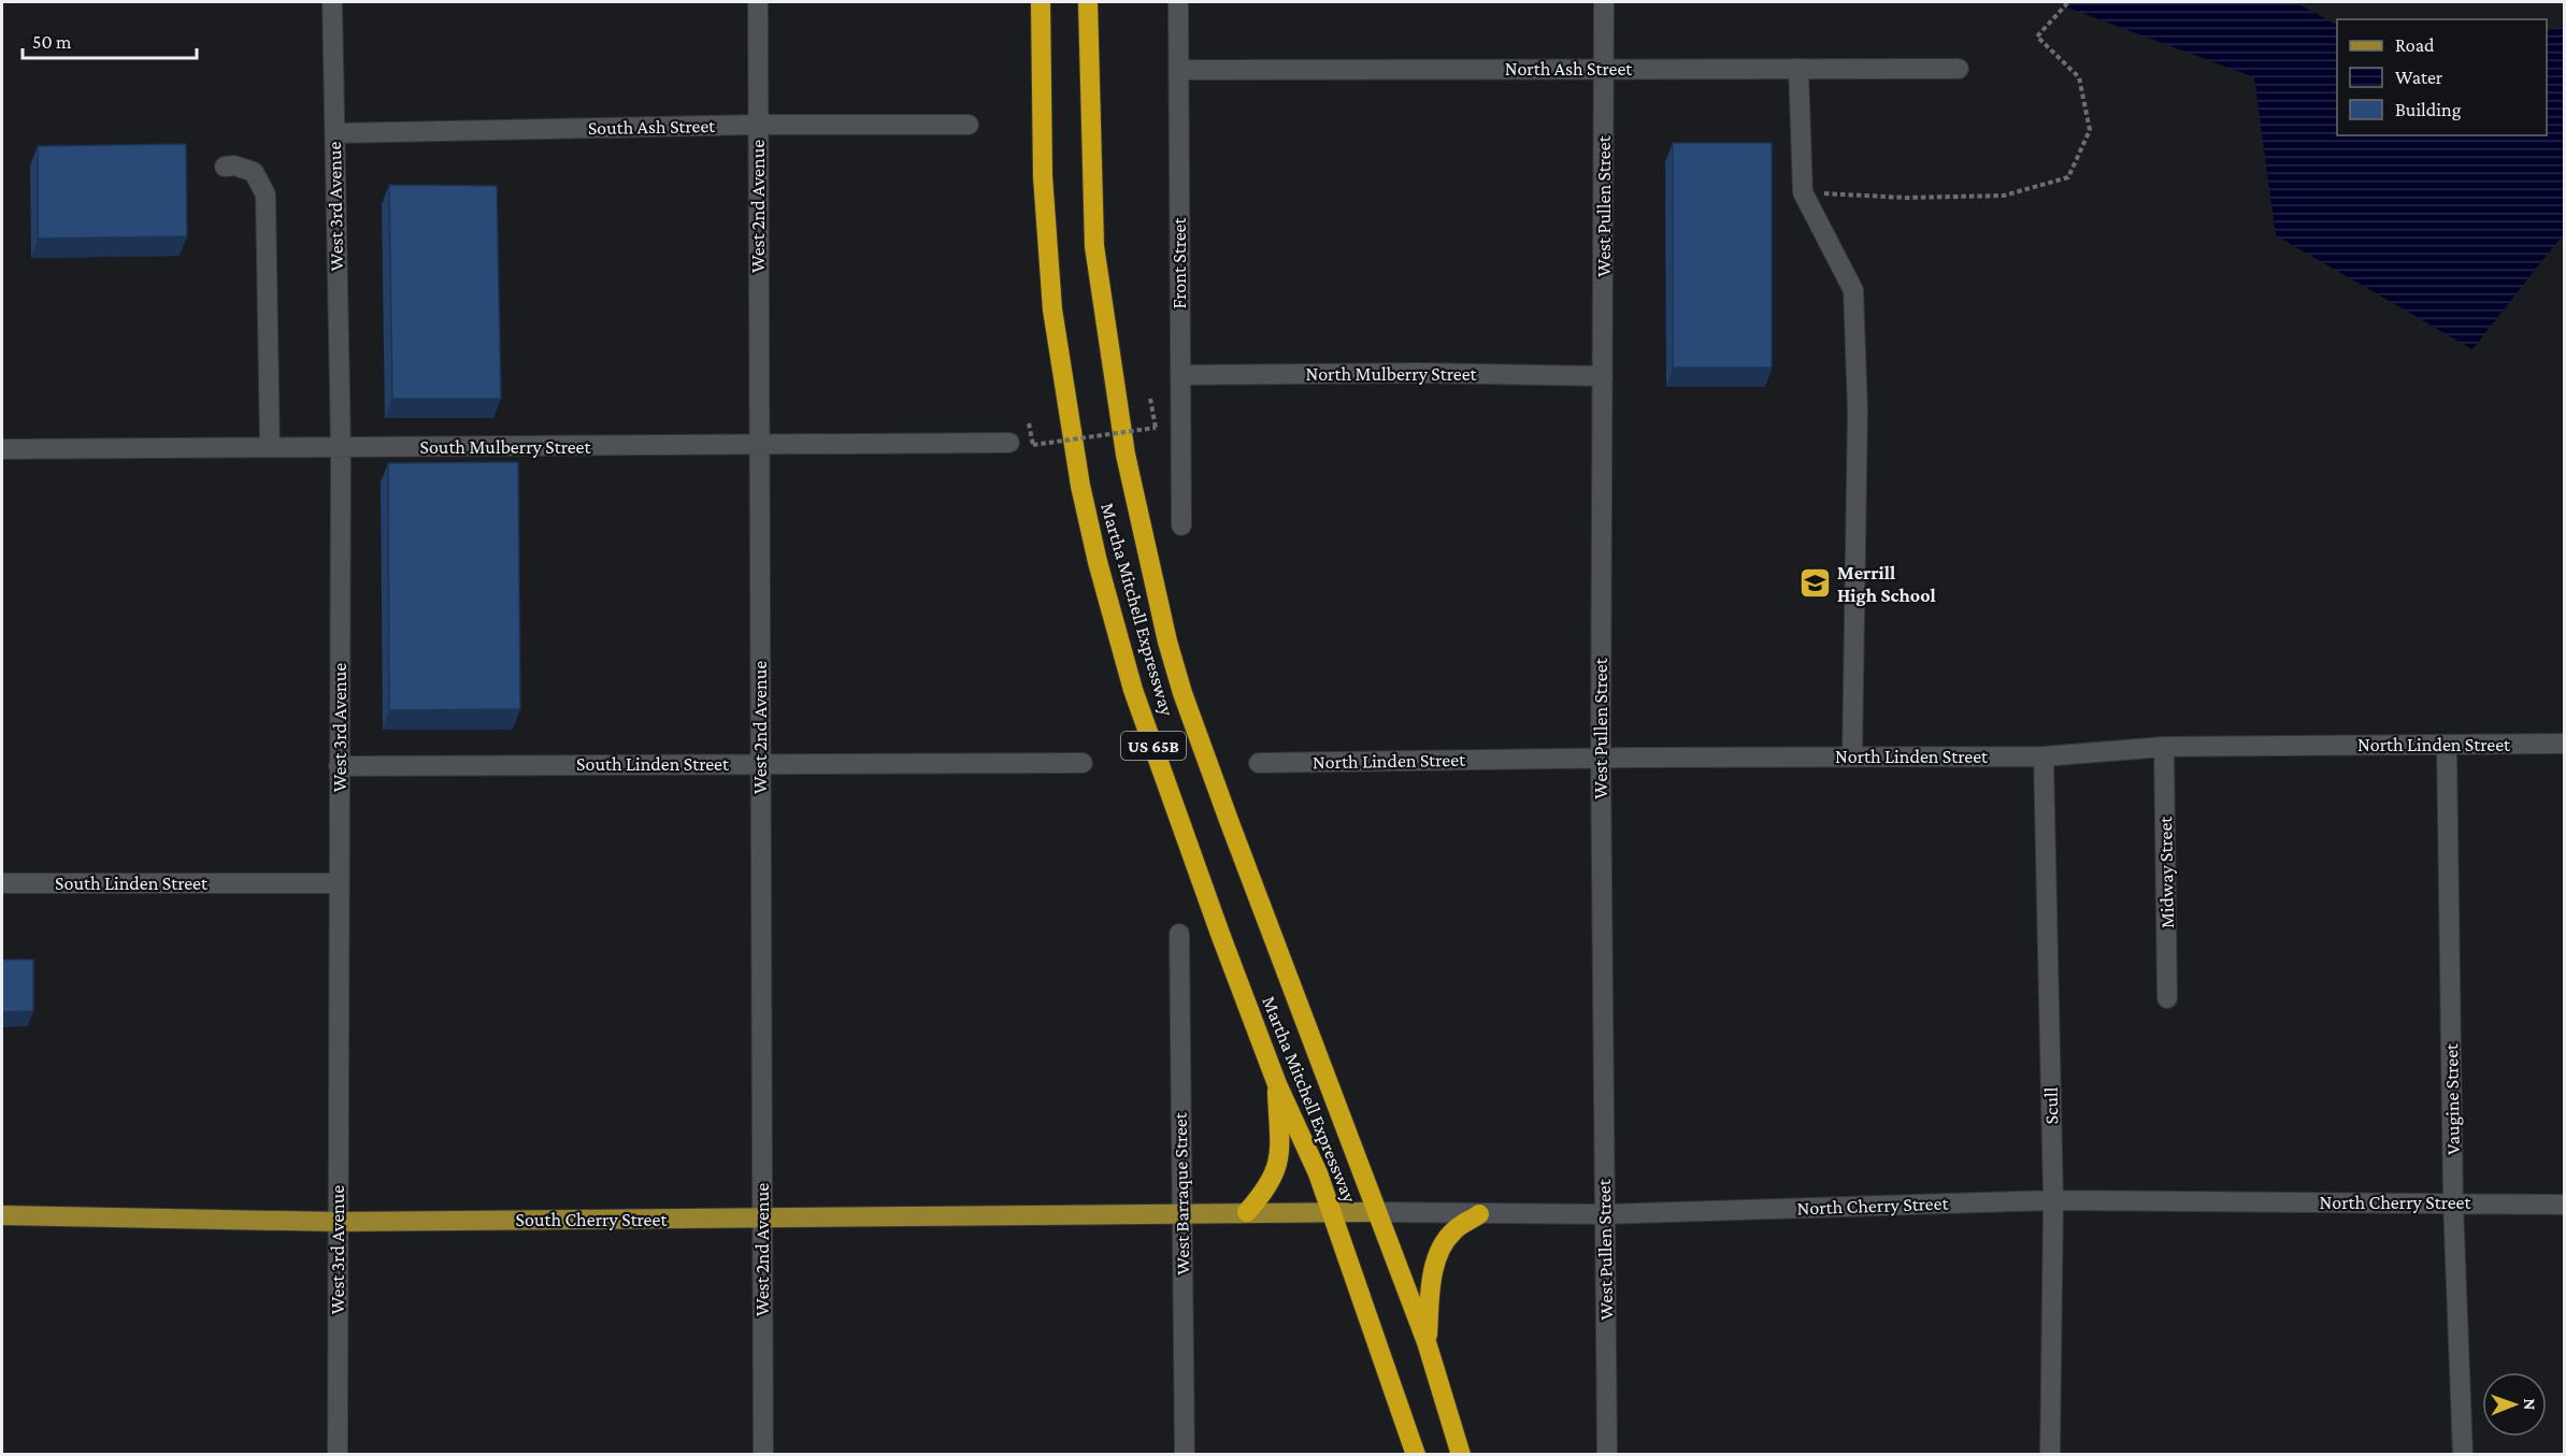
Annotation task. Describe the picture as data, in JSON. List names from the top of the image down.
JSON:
{
  "streets": {
    "highway": ["Martha Mitchell Expressway", "US 65B"],
    "main road": ["North Cherry Street", "South Cherry Street"],
    "street": [
      "North Ash Street",
      "South Ash Street",
      "West 3rd Avenue",
      "West 2nd Avenue",
      "West Pullen Street",
      "Front Street",
      "North Mulberry Street",
      "South Mulberry Street",
      "North Linden Street",
      "South Linden Street",
      "Midway Street",
      "Vaugine Street",
      "Scull",
      "West Barraque Street"
    ]
  },
  "crossings": [
    ["North Ash Street", "West Pullen Street"],
    ["North Ash Street", "Front Street"],
    ["South Ash Street", "West 3rd Avenue"],
    ["South Ash Street", "West 2nd Avenue"],
    ["West 3rd Avenue", "South Mulberry Street"],
    ["West 3rd Avenue", "South Linden Street"],
    ["West 3rd Avenue", "South Cherry Street"],
    ["West 2nd Avenue", "South Mulberry Street"],
    ["West 2nd Avenue", "South Linden Street"],
    ["West 2nd Avenue", "South Cherry Street"],
    ["West Pullen Street", "North Mulberry Street"],
    ["West Pullen Street", "North Linden Street"],
    ["West Pullen Street", "North Cherry Street"],
    ["Front Street", "North Mulberry Street"],
    ["Martha Mitchell Expressway", "North Cherry Street"],
    ["North Linden Street", "Midway Street"],
    ["North Linden Street", "Vaugine Street"],
    ["North Linden Street", "Scull"],
    ["Vaugine Street", "North Cherry Street"],
    ["Scull", "North Cherry Street"],
    ["West Barraque Street", "North Cherry Street"],
    ["West Barraque Street", "South Cherry Street"],
    ["North Cherry Street", "South Cherry Street"]
  ],
  "places": {
    "school or university": ["Merrill High School"]
  },
  "legend": ["Road", "Water", "Building"],
  "scale_bar": "50 m",
  "north": "right"
}
